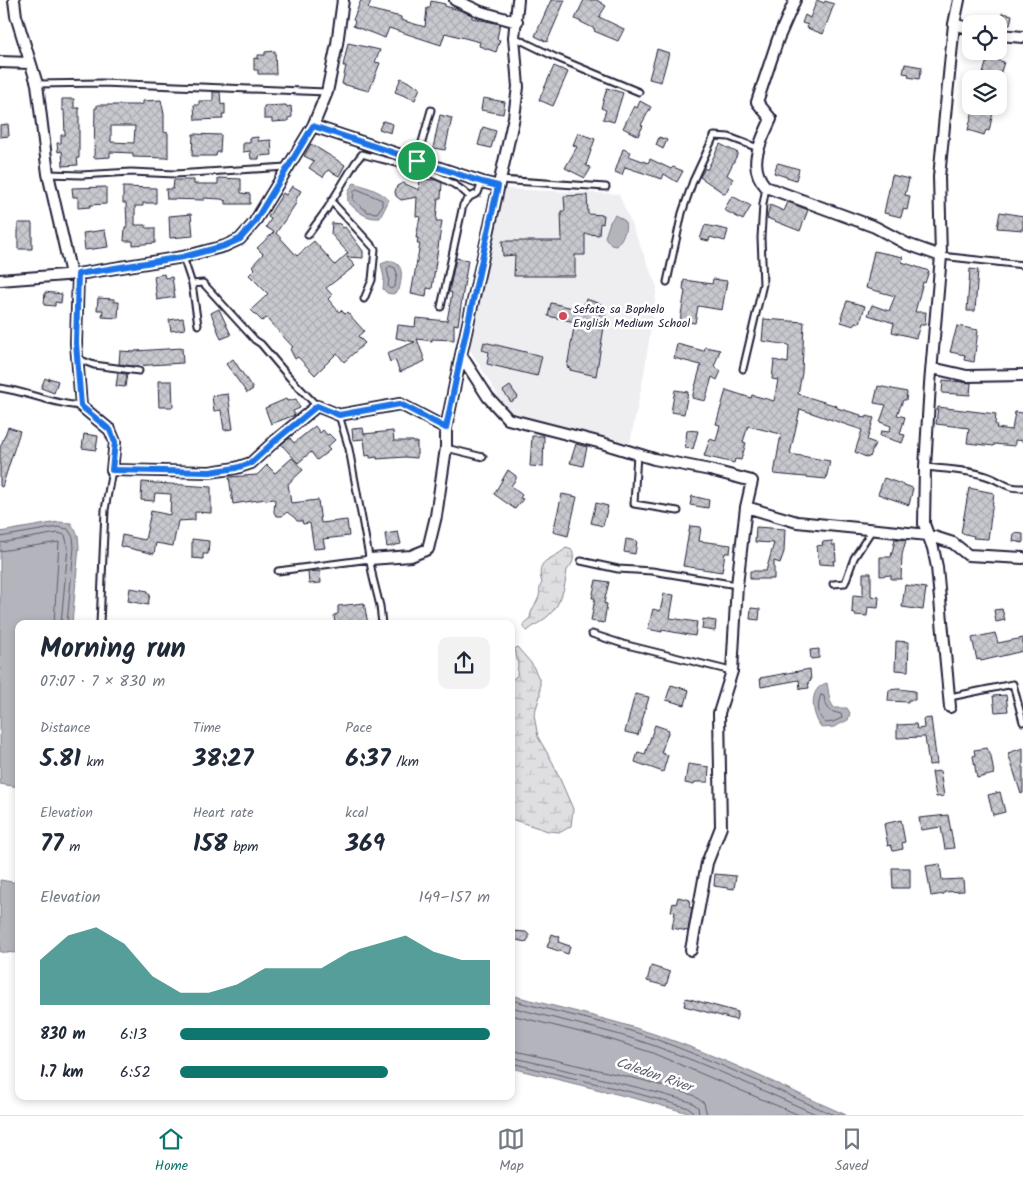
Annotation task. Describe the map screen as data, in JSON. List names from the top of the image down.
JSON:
{
  "water": ["Caledon River"],
  "places": ["Sefate sa Bophelo English Medium School"],
  "page": {
    "heading": ["Morning run", "07:07 · 7 × 830 m"],
    "stats": [
      ["Distance", "5.81 km"],
      ["Time", "38:27"],
      ["Pace", "6:37 /km"],
      ["Elevation", "77 m"],
      ["Heart rate", "158 bpm"],
      ["kcal", "369"]
    ],
    "chart": ["Elevation", "149–157 m"],
    "list": [
      {
        "name": "830 m",
        "note": "6:13"
      },
      {
        "name": "1.7 km",
        "note": "6:52"
      }
    ],
    "tabs": ["Home", "Map", "Saved"]
  }
}
